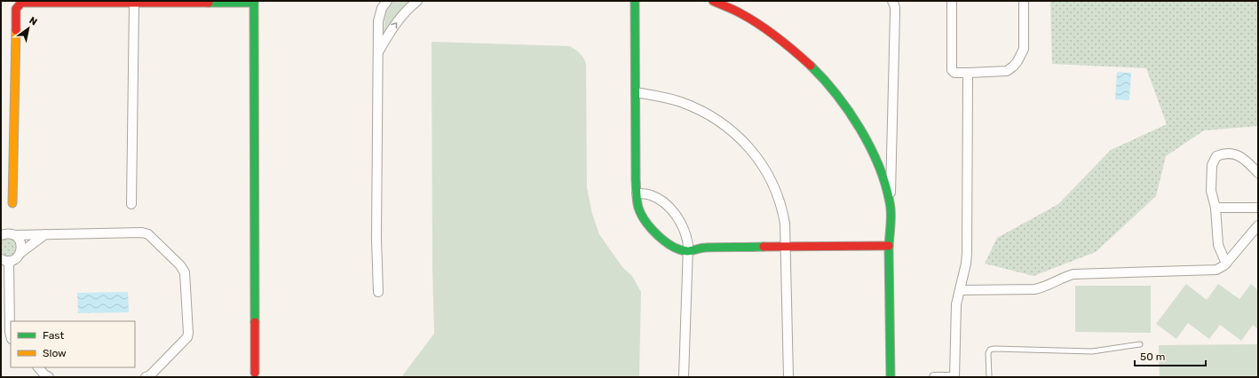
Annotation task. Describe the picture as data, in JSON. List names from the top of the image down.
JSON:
{
  "legend": ["Fast", "Slow"],
  "scale_bar": "50 m",
  "north": "top right"
}
